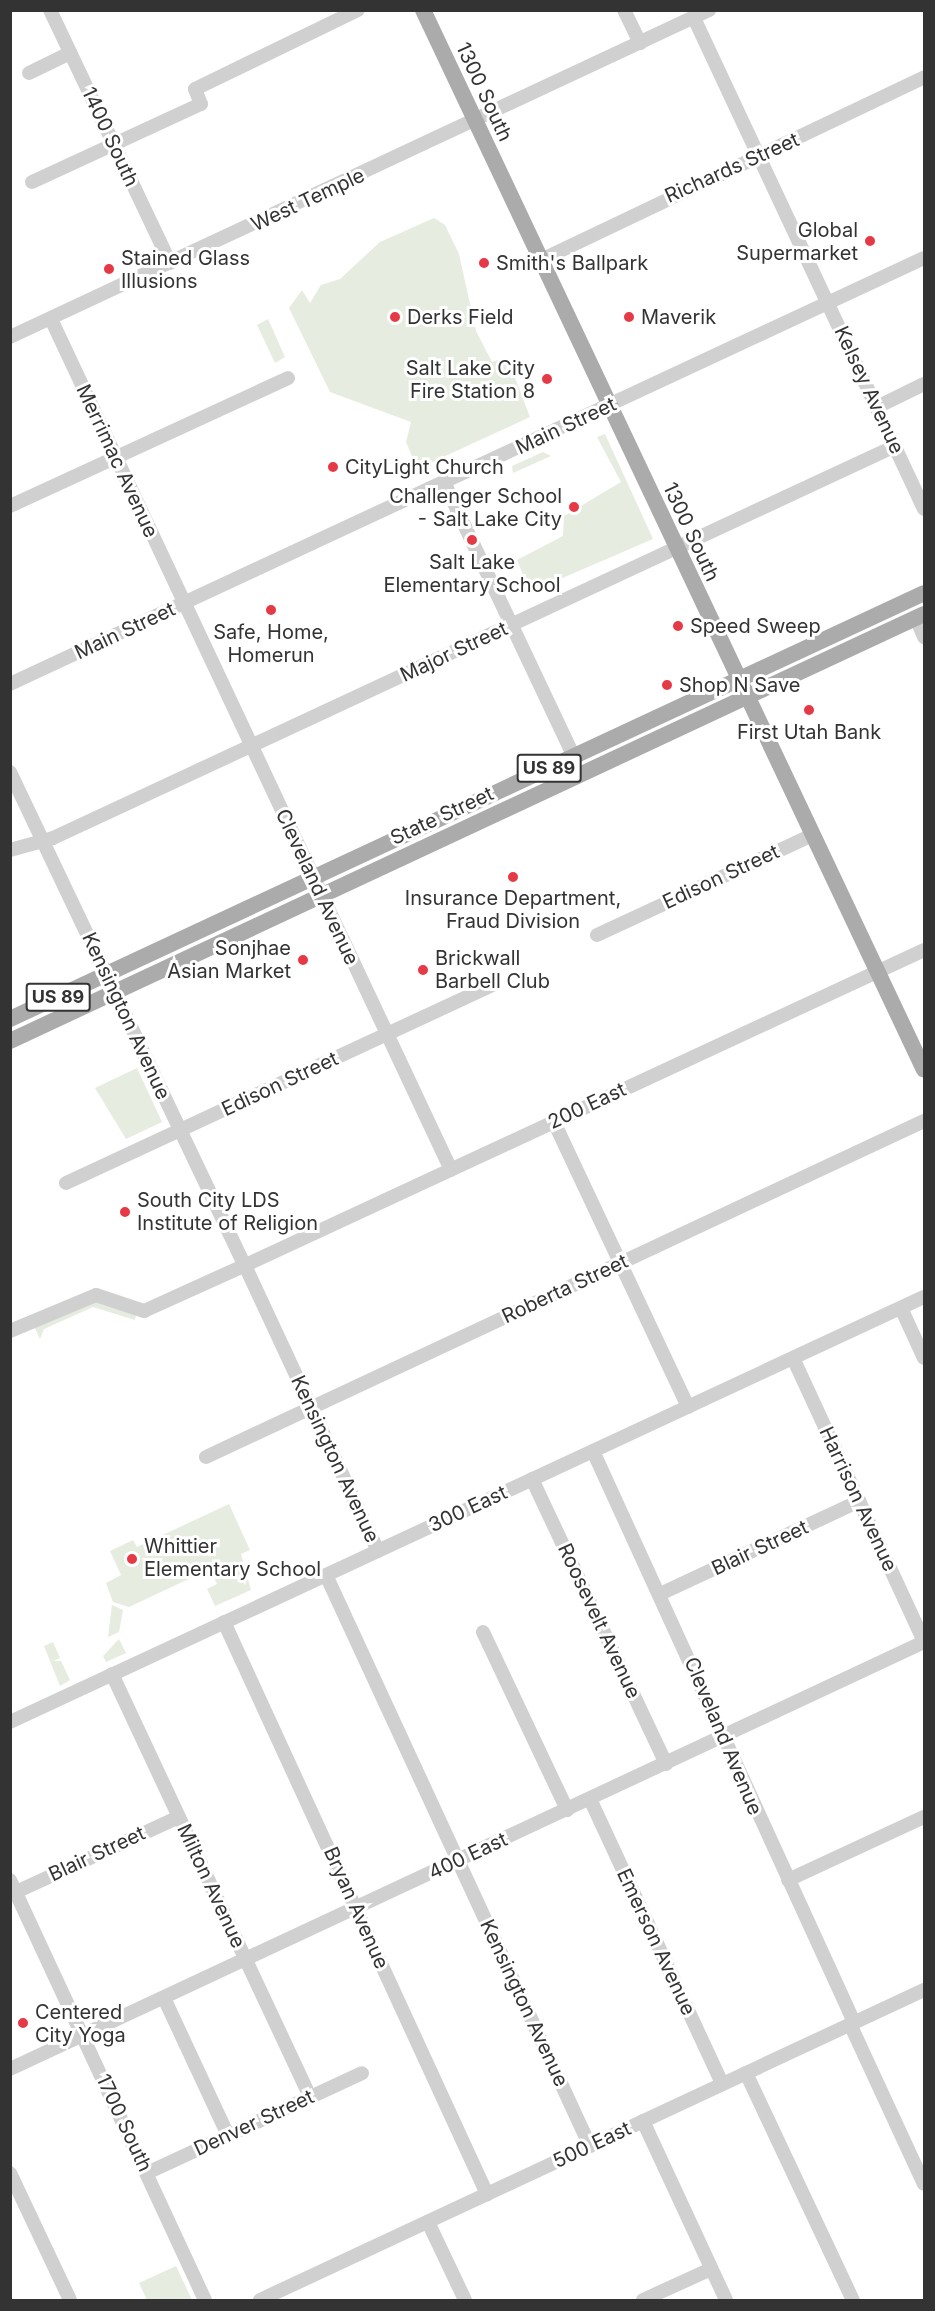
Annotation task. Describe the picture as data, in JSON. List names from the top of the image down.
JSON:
{
  "streets": {
    "main road": ["1300 South", "US 89", "State Street"],
    "street": [
      "1400 South",
      "Richards Street",
      "West Temple",
      "Kelsey Avenue",
      "Main Street",
      "Merrimac Avenue",
      "Major Street",
      "Edison Street",
      "Cleveland Avenue",
      "Kensington Avenue",
      "200 East",
      "Roberta Street",
      "Harrison Avenue",
      "300 East",
      "Blair Street",
      "Roosevelt Avenue",
      "400 East",
      "Milton Avenue",
      "Bryan Avenue",
      "Emerson Avenue",
      "1700 South",
      "Denver Street",
      "500 East"
    ]
  },
  "crossings": [
    ["1300 South", "Richards Street"],
    ["1300 South", "West Temple"],
    ["1300 South", "Main Street"],
    ["1300 South", "Major Street"],
    ["1300 South", "State Street"],
    ["1300 South", "Edison Street"],
    ["1300 South", "200 East"],
    ["1400 South", "West Temple"],
    ["Richards Street", "Kelsey Avenue"],
    ["West Temple", "Kelsey Avenue"],
    ["West Temple", "Merrimac Avenue"],
    ["Kelsey Avenue", "Main Street"],
    ["Kelsey Avenue", "Major Street"],
    ["Main Street", "Merrimac Avenue"],
    ["Main Street", "Cleveland Avenue"],
    ["Merrimac Avenue", "Cleveland Avenue"],
    ["Major Street", "Cleveland Avenue"],
    ["Major Street", "Kensington Avenue"],
    ["State Street", "Cleveland Avenue"],
    ["State Street", "Kensington Avenue"],
    ["Edison Street", "Cleveland Avenue"],
    ["Edison Street", "Kensington Avenue"],
    ["Cleveland Avenue", "200 East"],
    ["Cleveland Avenue", "300 East"],
    ["Cleveland Avenue", "Blair Street"],
    ["Cleveland Avenue", "400 East"],
    ["Cleveland Avenue", "500 East"],
    ["Kensington Avenue", "200 East"],
    ["Kensington Avenue", "Roberta Street"],
    ["Kensington Avenue", "300 East"],
    ["Kensington Avenue", "400 East"],
    ["Kensington Avenue", "500 East"],
    ["Harrison Avenue", "300 East"],
    ["Harrison Avenue", "Blair Street"],
    ["Harrison Avenue", "400 East"],
    ["300 East", "Roosevelt Avenue"],
    ["300 East", "Milton Avenue"],
    ["300 East", "Bryan Avenue"],
    ["Blair Street", "Milton Avenue"],
    ["Blair Street", "1700 South"],
    ["Roosevelt Avenue", "400 East"],
    ["400 East", "Milton Avenue"],
    ["400 East", "Bryan Avenue"],
    ["400 East", "Emerson Avenue"],
    ["400 East", "1700 South"],
    ["Milton Avenue", "Denver Street"],
    ["Bryan Avenue", "500 East"],
    ["Emerson Avenue", "500 East"],
    ["1700 South", "Denver Street"]
  ],
  "places": [
    "Global Supermarket",
    "Smith's Ballpark",
    "Stained Glass Illusions",
    "Derks Field",
    "Maverik",
    "Salt Lake City Fire Station 8",
    "CityLight Church",
    "Challenger School - Salt Lake City",
    "Salt Lake Elementary School",
    "Safe, Home, Homerun",
    "Speed Sweep",
    "Shop N Save",
    "First Utah Bank",
    "Insurance Department, Fraud Division",
    "Sonjhae Asian Market",
    "Brickwall Barbell Club",
    "South City LDS Institute of Religion",
    "Whittier Elementary School",
    "Centered City Yoga"
  ]
}
